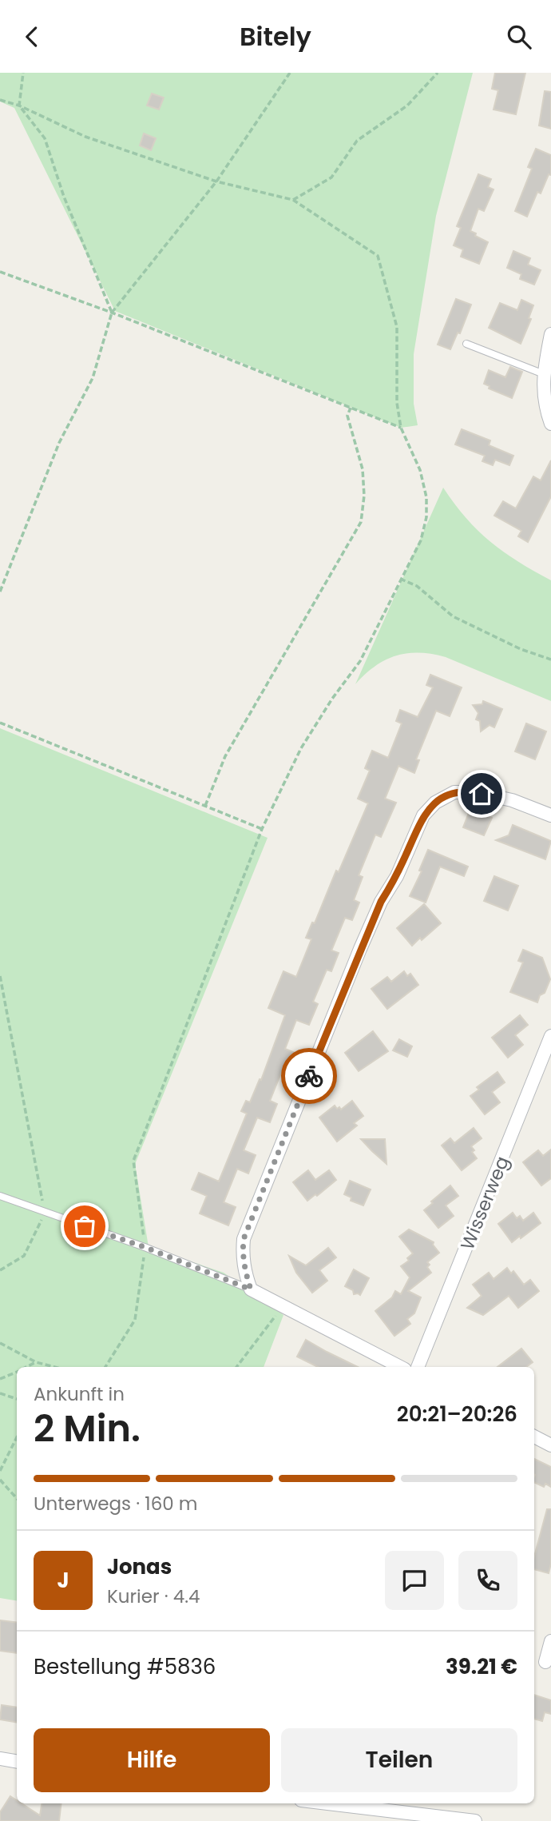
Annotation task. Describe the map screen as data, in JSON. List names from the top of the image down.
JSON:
{
  "streets": {
    "street": ["Wisserweg"]
  },
  "page": {
    "header": "Bitely",
    "heading": ["2 Min.", "Ankunft in", "20:21–20:26"],
    "panel": [
      "Jonas",
      "Kurier · 4.4",
      "Bestellung #5836",
      "39.21 €"
    ],
    "bar": "Unterwegs · 160 m",
    "round": "J",
    "buttons": ["Hilfe", "Teilen"]
  }
}
